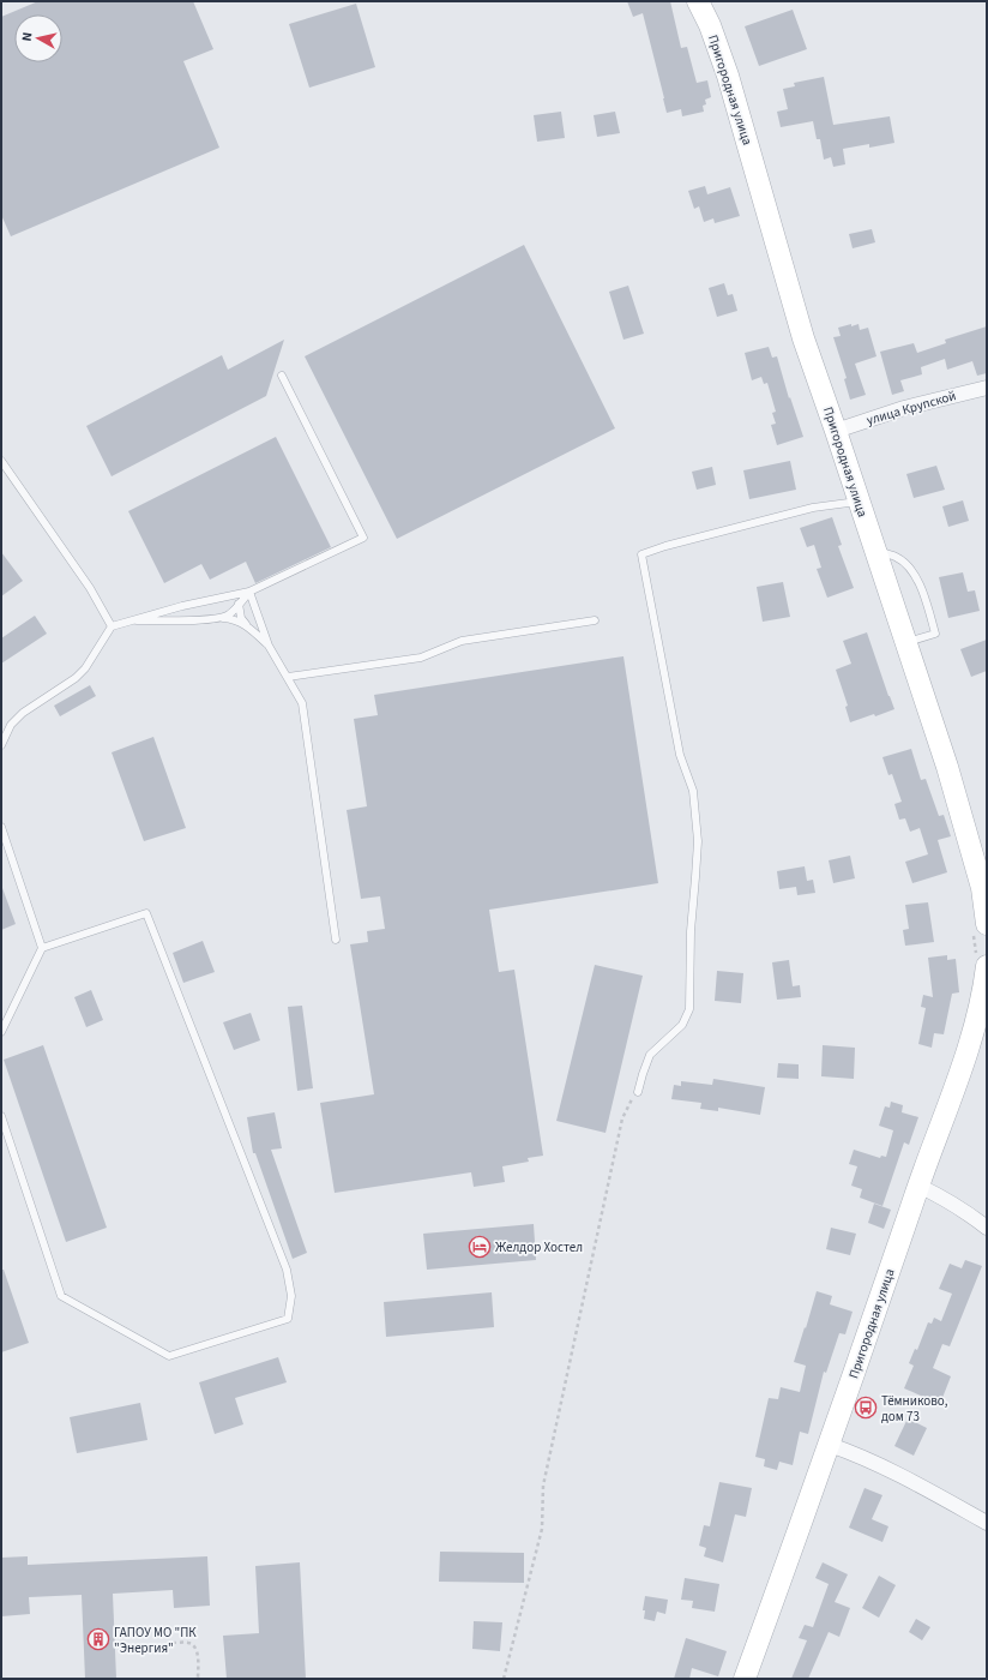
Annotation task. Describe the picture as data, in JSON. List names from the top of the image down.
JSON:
{
  "streets": {
    "street": ["Пригородная улица", "улица Крупской"]
  },
  "crossings": [
    ["Пригородная улица", "улица Крупской"]
  ],
  "places": {
    "hotel": ["Желдор Хостел"],
    "bus stop": ["Тёмниково, дом 73"],
    "building": ["ГАПОУ МО \"ПК \"Энергия\""]
  },
  "north": "left"
}
